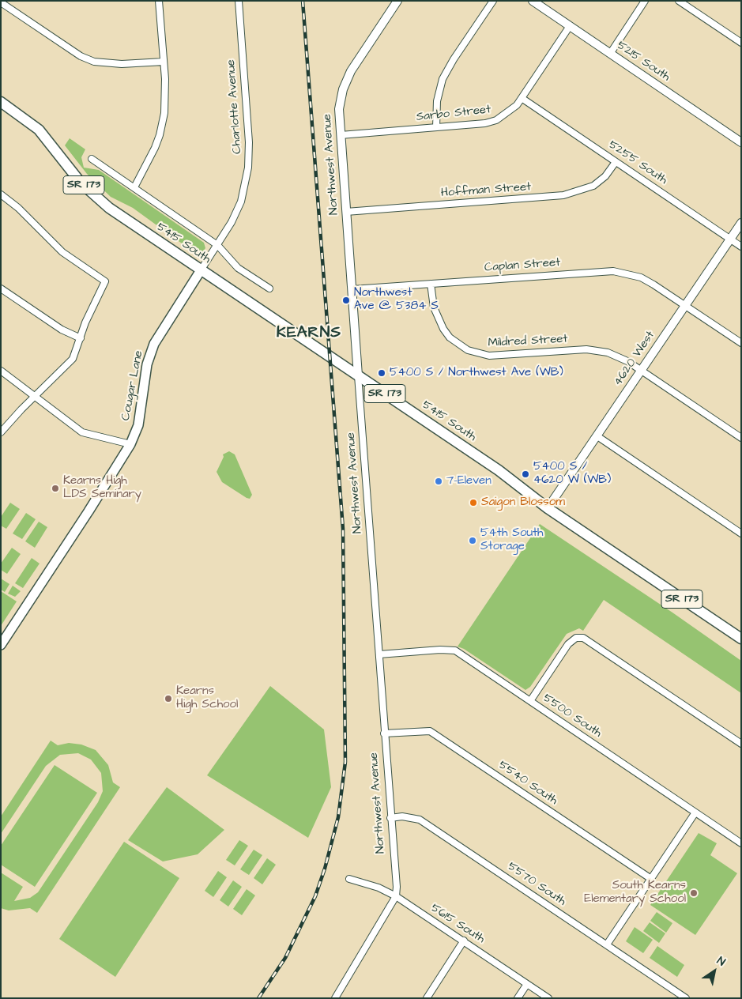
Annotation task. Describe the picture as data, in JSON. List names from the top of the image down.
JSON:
{
  "streets": {
    "main road": ["SR 173", "5415 South", "Cougar Lane"],
    "street": [
      "5215 South",
      "Charlotte Avenue",
      "Sarbo Street",
      "5255 South",
      "Northwest Avenue",
      "Hoffman Street",
      "Caplan Street",
      "Mildred Street",
      "4620 West",
      "5500 South",
      "5540 South",
      "5570 South",
      "5615 South"
    ]
  },
  "crossings": [
    ["5215 South", "Sarbo Street"],
    ["Charlotte Avenue", "5415 South"],
    ["Charlotte Avenue", "Cougar Lane"],
    ["Sarbo Street", "5255 South"],
    ["Sarbo Street", "Northwest Avenue"],
    ["5255 South", "Hoffman Street"],
    ["5255 South", "4620 West"],
    ["Northwest Avenue", "Hoffman Street"],
    ["Northwest Avenue", "5415 South"],
    ["Northwest Avenue", "Caplan Street"],
    ["Northwest Avenue", "5500 South"],
    ["Northwest Avenue", "5540 South"],
    ["Northwest Avenue", "5570 South"],
    ["Northwest Avenue", "5615 South"],
    ["5415 South", "4620 West"],
    ["5415 South", "Cougar Lane"],
    ["Caplan Street", "Mildred Street"],
    ["Caplan Street", "4620 West"],
    ["Mildred Street", "4620 West"]
  ],
  "districts": ["KEARNS"],
  "places": [
    "Northwest Ave @ 5384 S",
    "5400 S / Northwest Ave (WB)",
    "5400 S / 4620 W (WB)",
    "7-Eleven",
    "Kearns High LDS Seminary",
    "Saigon Blossom",
    "54th South Storage",
    "Kearns High School",
    "South Kearns Elementary School"
  ],
  "north": "top right"
}
